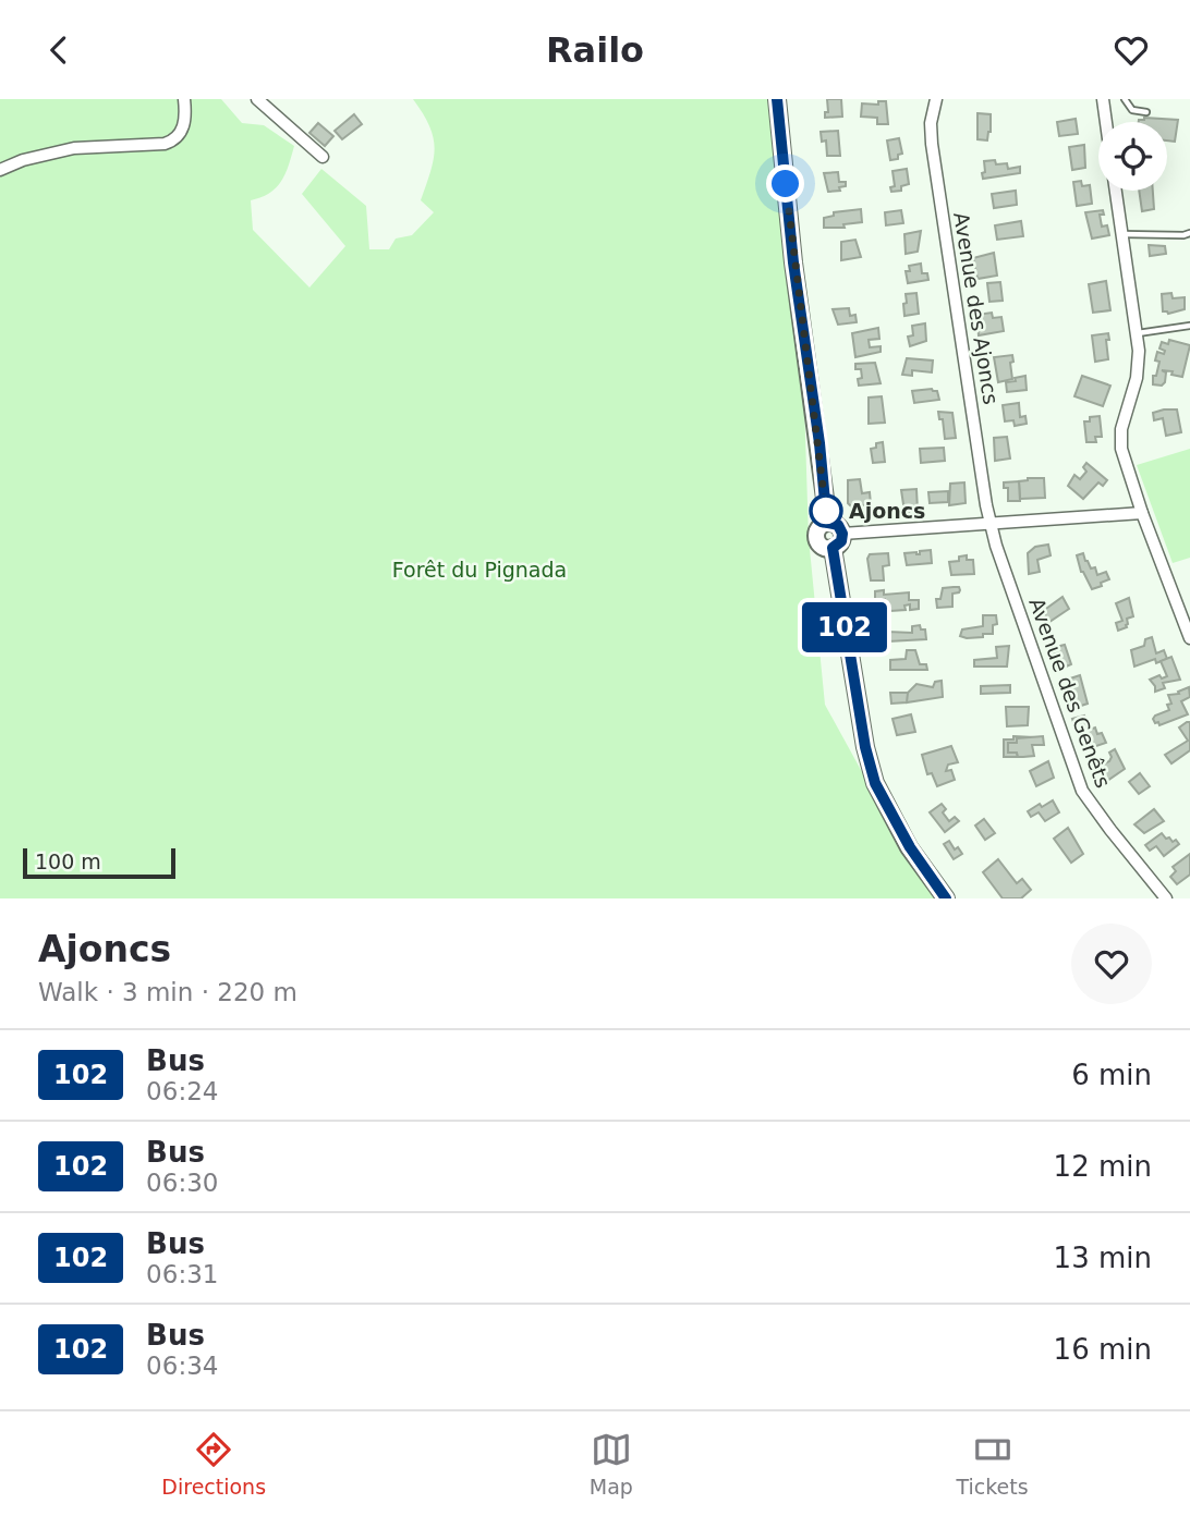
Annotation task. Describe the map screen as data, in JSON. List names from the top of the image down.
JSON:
{
  "streets": {
    "street": ["Avenue des Ajoncs", "Avenue des Genêts"]
  },
  "crossings": [
    ["Avenue des Ajoncs", "Avenue des Genêts"]
  ],
  "parks": ["Forêt du Pignada"],
  "places": ["Ajoncs"],
  "lines": ["bus line 102"],
  "scale_bar": "100 m",
  "page": {
    "header": "Railo",
    "on_map": "102",
    "scale": "100 m",
    "heading": ["Ajoncs", "Walk · 3 min · 220 m"],
    "list": [
      {
        "mark": "102",
        "name": "Bus",
        "note": "06:24",
        "value": "6 min"
      },
      {
        "mark": "102",
        "name": "Bus",
        "note": "06:30",
        "value": "12 min"
      },
      {
        "mark": "102",
        "name": "Bus",
        "note": "06:31",
        "value": "13 min"
      },
      {
        "mark": "102",
        "name": "Bus",
        "note": "06:34",
        "value": "16 min"
      }
    ],
    "tabs": ["Directions", "Map", "Tickets"]
  }
}
